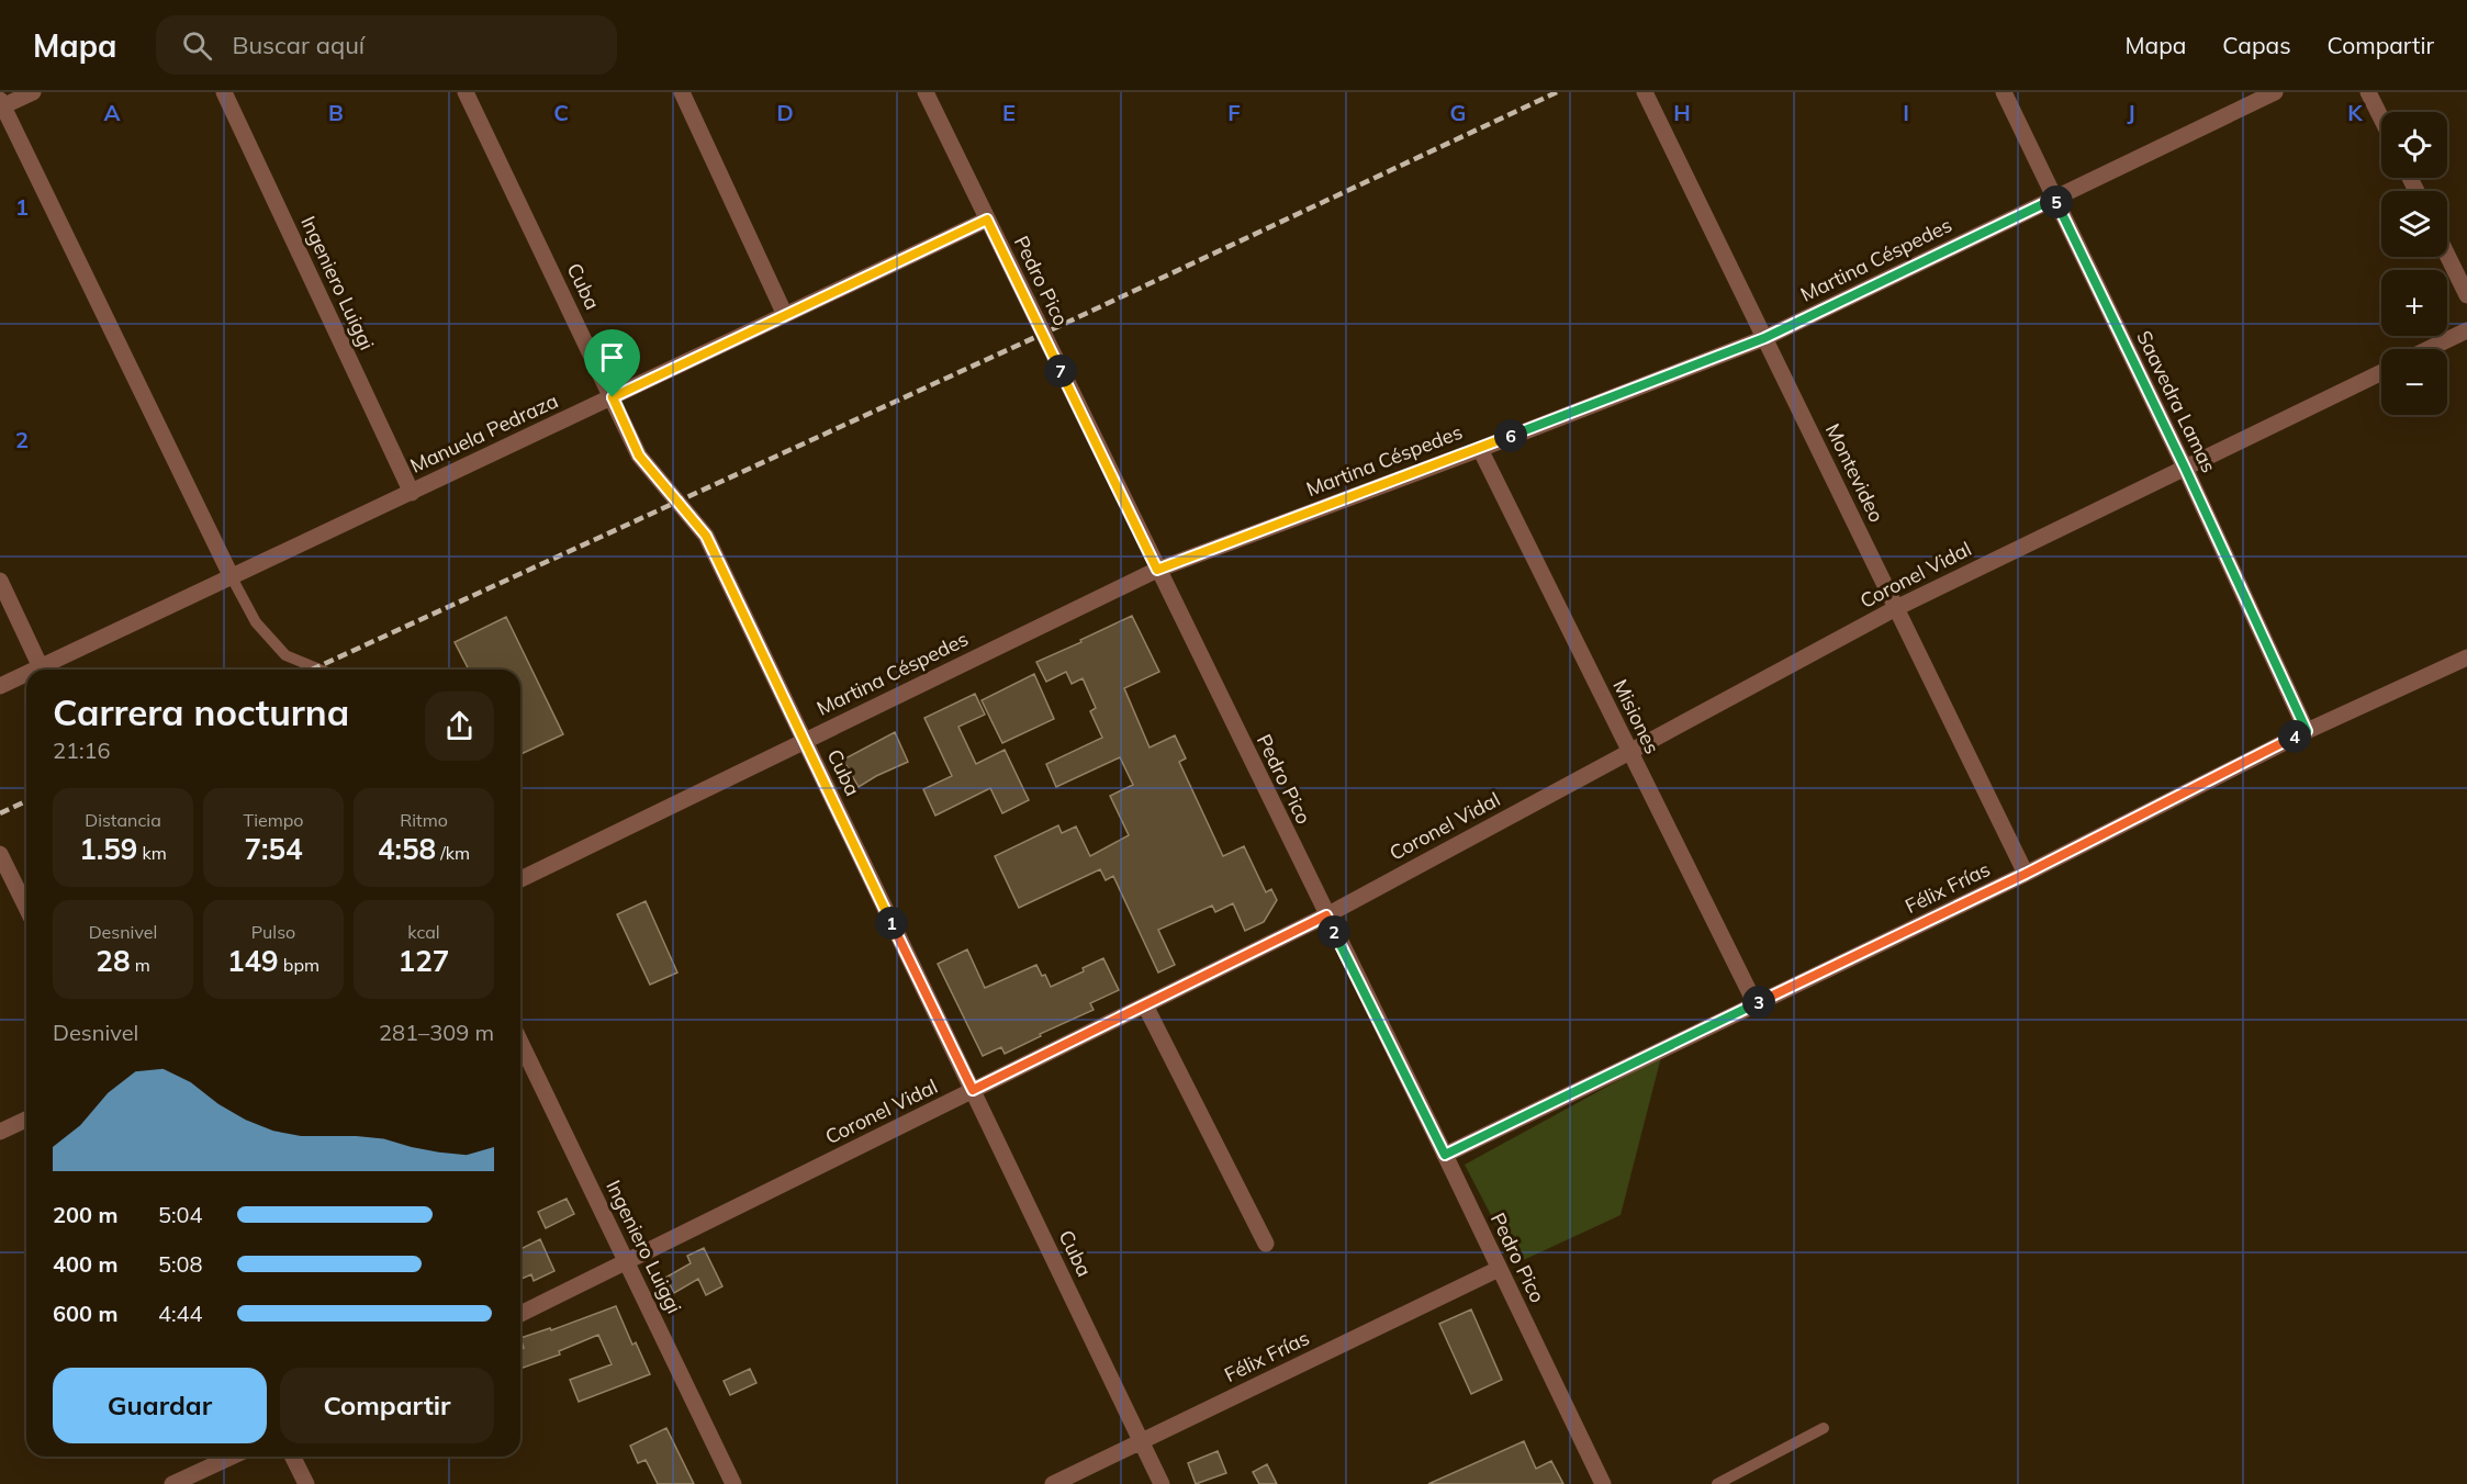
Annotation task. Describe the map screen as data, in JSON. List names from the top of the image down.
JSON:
{
  "streets": {
    "street": [
      "Martina Céspedes",
      "Pedro Pico",
      "Ingeniero Luiggi",
      "Cuba",
      "Saavedra Lamas",
      "Manuela Pedraza",
      "Montevideo",
      "Coronel Vidal",
      "Misiones",
      "Félix Frías"
    ]
  },
  "crossings": [
    ["Martina Céspedes", "Pedro Pico"],
    ["Martina Céspedes", "Cuba"],
    ["Martina Céspedes", "Saavedra Lamas"],
    ["Martina Céspedes", "Montevideo"],
    ["Martina Céspedes", "Misiones"],
    ["Pedro Pico", "Manuela Pedraza"],
    ["Pedro Pico", "Coronel Vidal"],
    ["Pedro Pico", "Félix Frías"],
    ["Ingeniero Luiggi", "Manuela Pedraza"],
    ["Ingeniero Luiggi", "Coronel Vidal"],
    ["Cuba", "Manuela Pedraza"],
    ["Cuba", "Coronel Vidal"],
    ["Cuba", "Félix Frías"],
    ["Saavedra Lamas", "Coronel Vidal"],
    ["Saavedra Lamas", "Félix Frías"],
    ["Montevideo", "Coronel Vidal"],
    ["Montevideo", "Félix Frías"],
    ["Coronel Vidal", "Misiones"],
    ["Misiones", "Félix Frías"]
  ],
  "page": {
    "header": "Mapa",
    "search": "Buscar aquí",
    "nav": ["Mapa", "Capas", "Compartir"],
    "map_buttons": ["+", "−"],
    "pins": [
      "5",
      "7",
      "6",
      "4",
      "1",
      "2",
      "3"
    ],
    "heading": ["Carrera nocturna", "21:16"],
    "stats": [
      ["Distancia", "1.59 km"],
      ["Tiempo", "7:54"],
      ["Ritmo", "4:58 /km"],
      ["Desnivel", "28 m"],
      ["Pulso", "149 bpm"],
      ["kcal", "127"]
    ],
    "chart": ["Desnivel", "281–309 m"],
    "list": [
      {
        "name": "200 m",
        "note": "5:04"
      },
      {
        "name": "400 m",
        "note": "5:08"
      },
      {
        "name": "600 m",
        "note": "4:44"
      }
    ],
    "buttons": ["Guardar", "Compartir"]
  },
  "grid": {
    "columns": [
      "A",
      "B",
      "C",
      "D",
      "E",
      "F",
      "G",
      "H",
      "I",
      "J",
      "K"
    ],
    "rows": ["1", "2"]
  }
}
